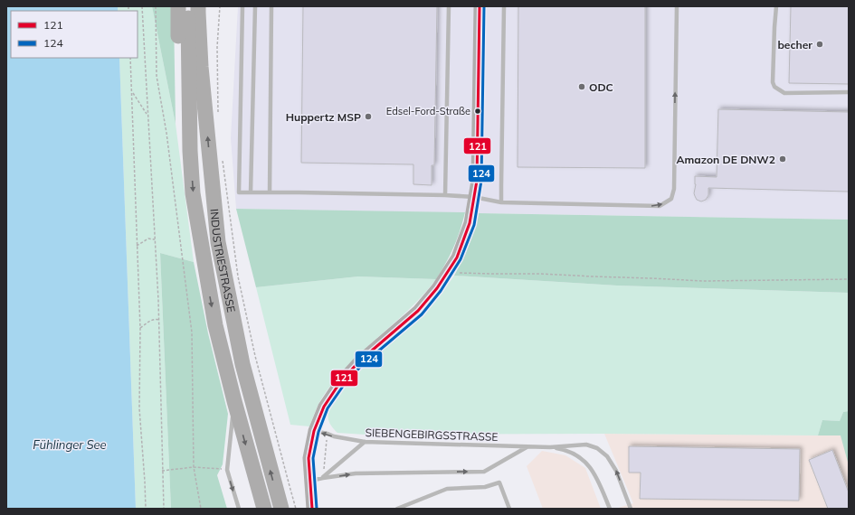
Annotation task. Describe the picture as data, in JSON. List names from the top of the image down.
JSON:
{
  "streets": {
    "highway": ["INDUSTRIESTRASSE"],
    "lane": ["SIEBENGEBIRGSSTRASSE"]
  },
  "water": ["Fühlinger See"],
  "places": [
    "becher",
    "ODC",
    "Edsel-Ford-Straße",
    "Huppertz MSP",
    "Amazon DE DNW2"
  ],
  "lines": ["transit line 121", "transit line 124"],
  "legend": ["121", "124"]
}
